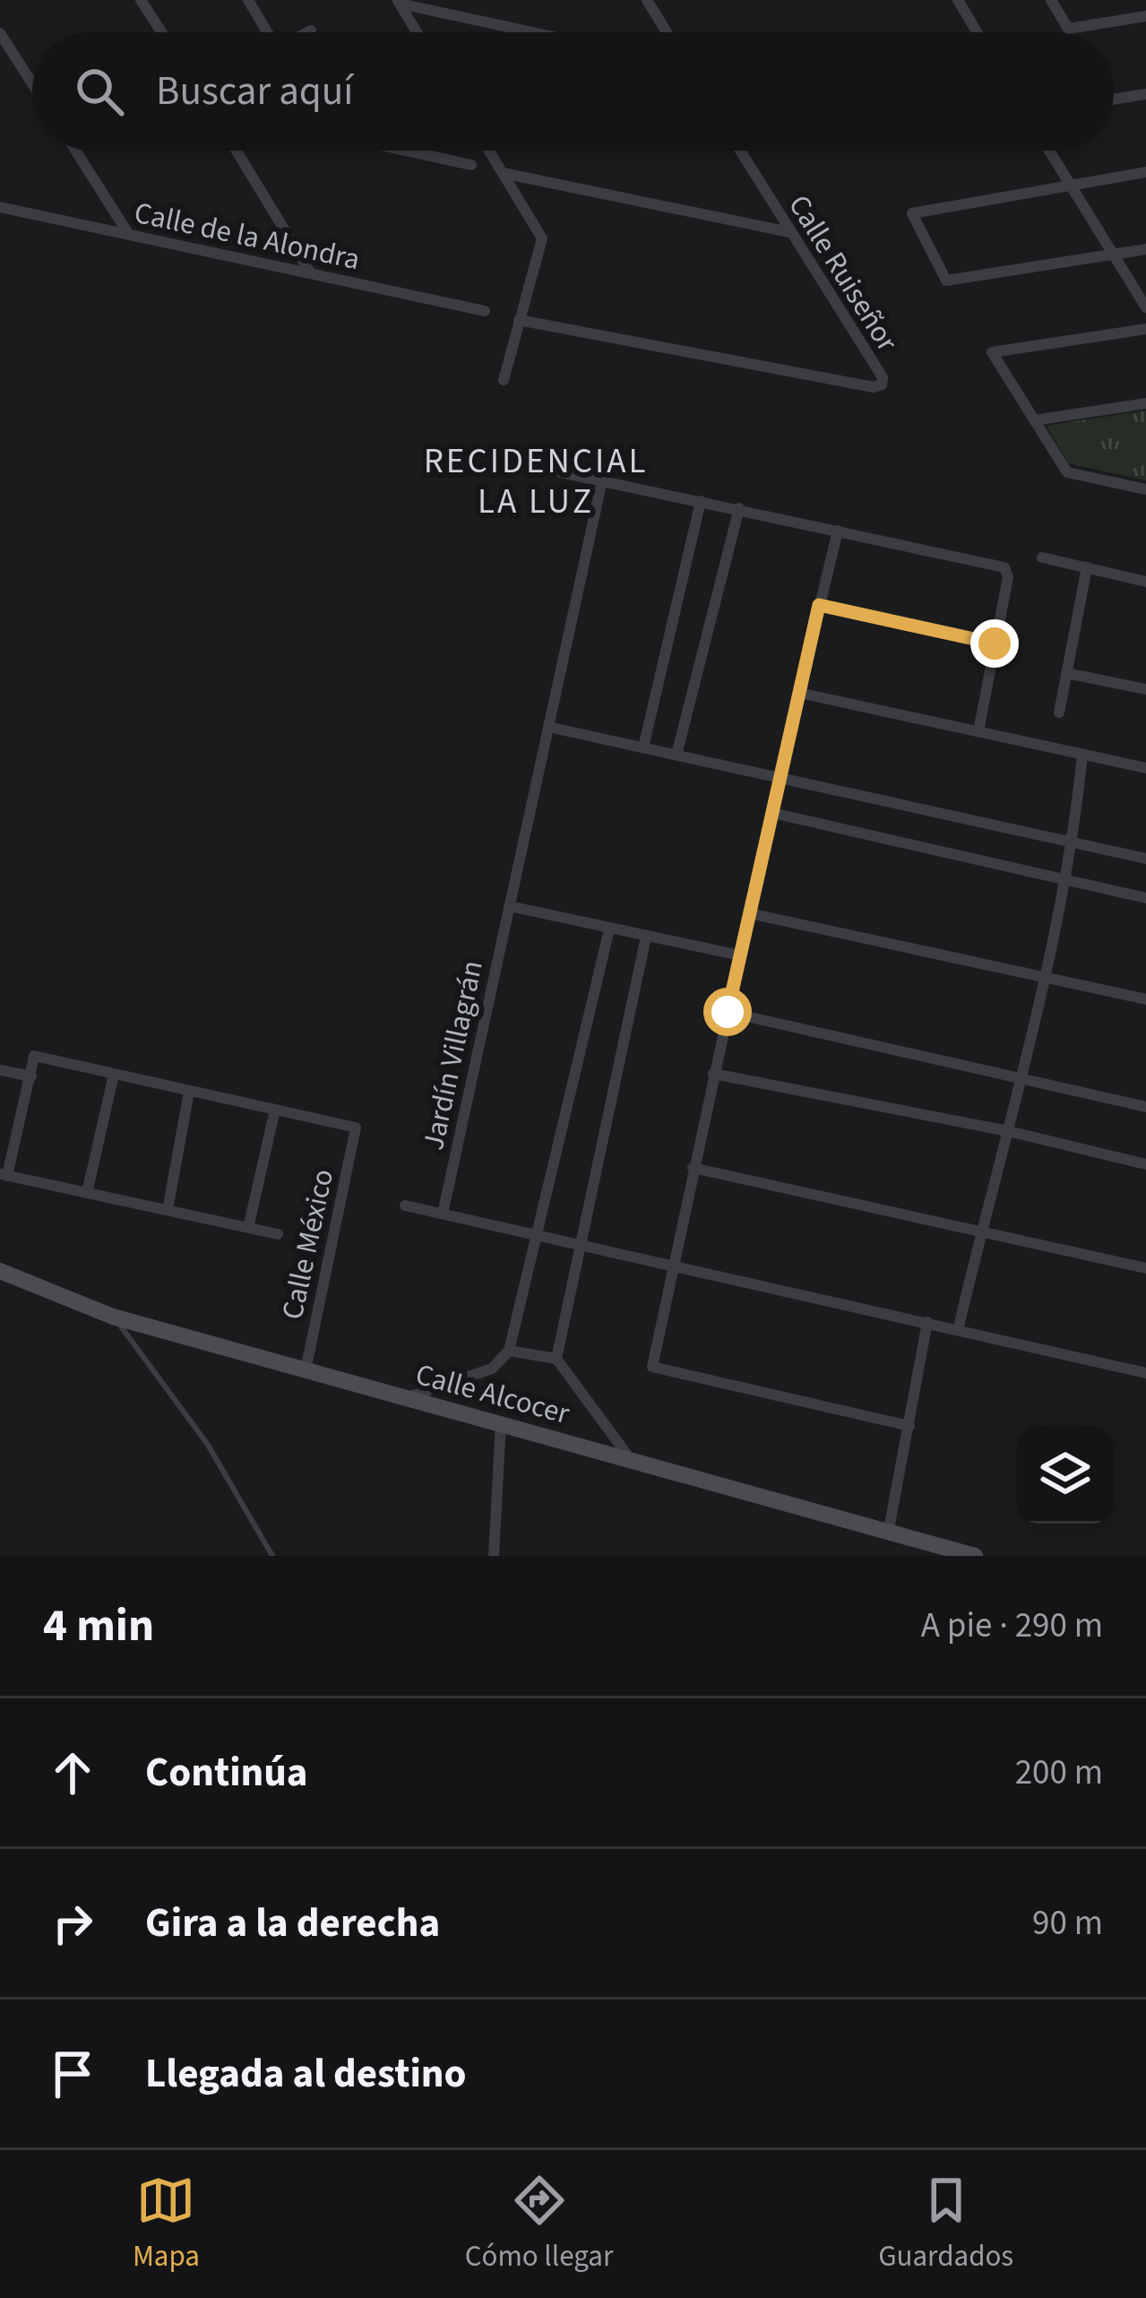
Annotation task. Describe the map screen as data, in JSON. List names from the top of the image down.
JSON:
{
  "streets": {
    "street": [
      "Calle de la Alondra",
      "Calle Ruiseñor",
      "Jardín Villagrán",
      "Calle México",
      "Calle Alcocer"
    ]
  },
  "crossings": [
    ["Calle México", "Calle Alcocer"]
  ],
  "districts": ["RECIDENCIAL LA LUZ"],
  "page": {
    "search": "Buscar aquí",
    "heading": ["4 min", "A pie · 290 m"],
    "list": [
      ["Continúa", "200 m"],
      ["Gira a la derecha", "90 m"],
      "Llegada al destino"
    ],
    "nav": ["Mapa", "Cómo llegar", "Guardados"]
  }
}
